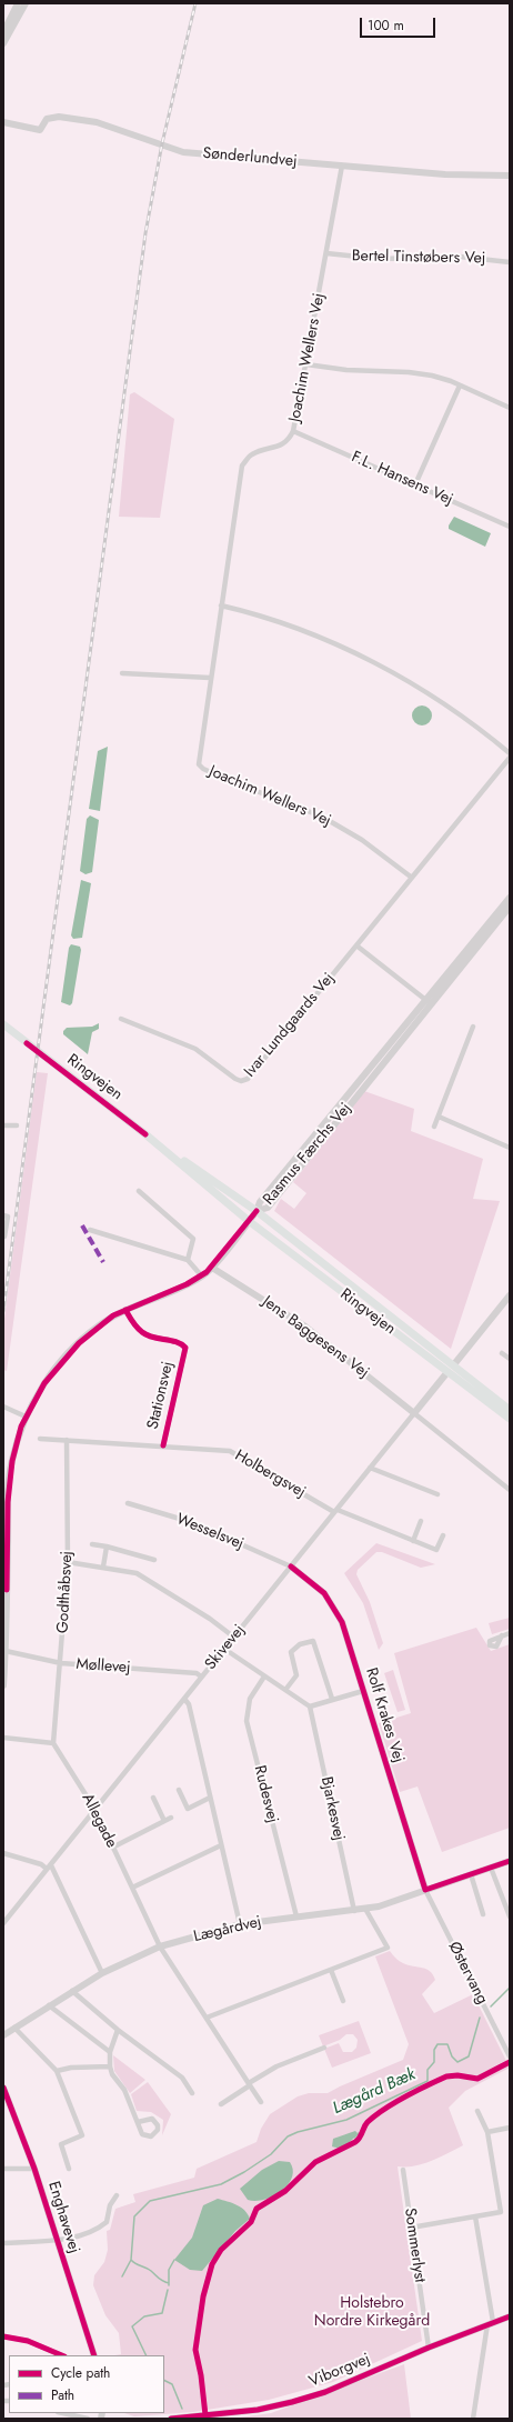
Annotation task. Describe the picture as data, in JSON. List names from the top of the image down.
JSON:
{
  "streets": {
    "main road": ["Ringvejen"],
    "street": [
      "Sønderlundvej",
      "Bertel Tinstøbers Vej",
      "Joachim Wellers Vej",
      "F.L. Hansens Vej",
      "Ivar Lundgaards Vej",
      "Rasmus Færchs Vej",
      "Jens Baggesens Vej",
      "Stationsvej",
      "Holbergsvej",
      "Wesselsvej",
      "Godthåbsvej",
      "Skivevej",
      "Møllevej",
      "Rolf Krakes Vej",
      "Rudesvej",
      "Bjarkesvej",
      "Allegade",
      "Lægårdvej",
      "Østervang",
      "Enghavevej",
      "Sommerlyst",
      "Viborgvej"
    ]
  },
  "crossings": [
    ["Sønderlundvej", "Joachim Wellers Vej"],
    ["Bertel Tinstøbers Vej", "Joachim Wellers Vej"],
    ["Joachim Wellers Vej", "F.L. Hansens Vej"],
    ["Joachim Wellers Vej", "Ivar Lundgaards Vej"],
    ["Ringvejen", "Rasmus Færchs Vej"],
    ["Ringvejen", "Skivevej"],
    ["Jens Baggesens Vej", "Skivevej"],
    ["Stationsvej", "Holbergsvej"],
    ["Holbergsvej", "Godthåbsvej"],
    ["Holbergsvej", "Skivevej"],
    ["Wesselsvej", "Skivevej"],
    ["Wesselsvej", "Rolf Krakes Vej"],
    ["Godthåbsvej", "Møllevej"],
    ["Godthåbsvej", "Allegade"],
    ["Skivevej", "Møllevej"],
    ["Skivevej", "Rolf Krakes Vej"],
    ["Skivevej", "Allegade"],
    ["Rolf Krakes Vej", "Lægårdvej"],
    ["Rolf Krakes Vej", "Østervang"],
    ["Rudesvej", "Lægårdvej"],
    ["Bjarkesvej", "Lægårdvej"],
    ["Allegade", "Lægårdvej"],
    ["Lægårdvej", "Østervang"],
    ["Sommerlyst", "Viborgvej"]
  ],
  "water": ["Lægård Bæk"],
  "parks": ["Holstebro Nordre Kirkegård"],
  "legend": ["Cycle path", "Path"],
  "scale_bar": "100 m"
}
